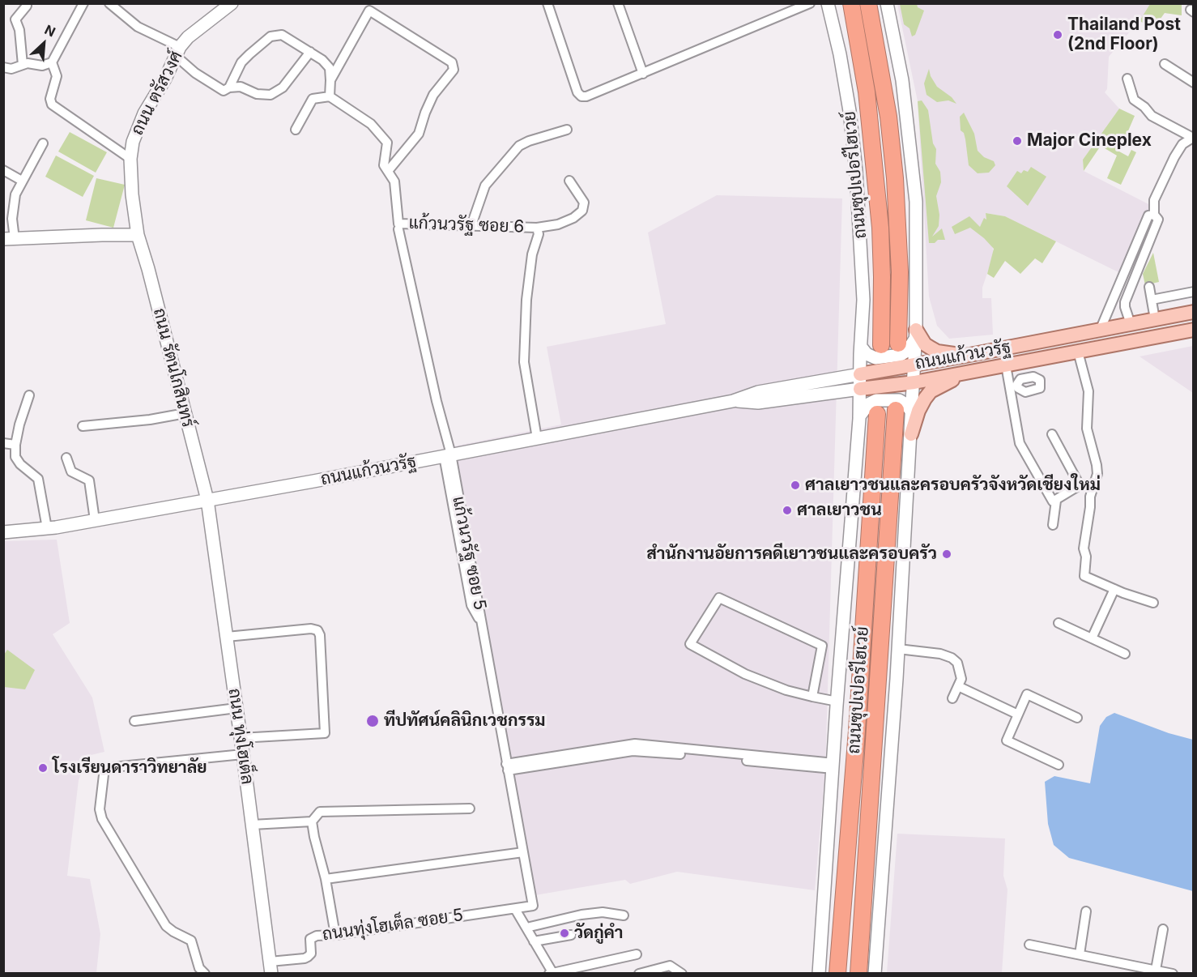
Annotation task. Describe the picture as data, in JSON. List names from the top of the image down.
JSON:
{
  "streets": {
    "highway": ["ถนนซุปเปอร์ไฮเวย์"],
    "main road": ["ถนนแก้วนวรัฐ"],
    "street": [
      "ถนน ตรัสวงศ์",
      "แก้วนวรัฐ ซอย 6",
      "ถนน รัตนโกสินทร์",
      "แก้วนวรัฐ ซอย 5",
      "ถนน ทุ่งโฮเต็ล",
      "ถนนทุ่งโฮเต็ล ซอย 5"
    ]
  },
  "crossings": [
    ["ถนน ตรัสวงศ์", "ถนน รัตนโกสินทร์"],
    ["แก้วนวรัฐ ซอย 6", "ถนนแก้วนวรัฐ"],
    ["ถนนแก้วนวรัฐ", "ถนน รัตนโกสินทร์"],
    ["ถนนแก้วนวรัฐ", "แก้วนวรัฐ ซอย 5"],
    ["ถนนแก้วนวรัฐ", "ถนน ทุ่งโฮเต็ล"],
    ["ถนน รัตนโกสินทร์", "ถนน ทุ่งโฮเต็ล"],
    ["ถนน ทุ่งโฮเต็ล", "ถนนทุ่งโฮเต็ล ซอย 5"]
  ],
  "places": [
    "Thailand Post (2nd Floor)",
    "Major Cineplex",
    "ศาลเยาวชนและครอบครัวจังหวัดเชียงใหม่",
    "ศาลเยาวชน",
    "สำนักงานอัยการคดีเยาวชนและครอบครัว",
    "ทีปทัศน์คลินิกเวชกรรม",
    "โรงเรียนดาราวิทยาลัย",
    "วัดกู่คำ"
  ],
  "north": "top right"
}
